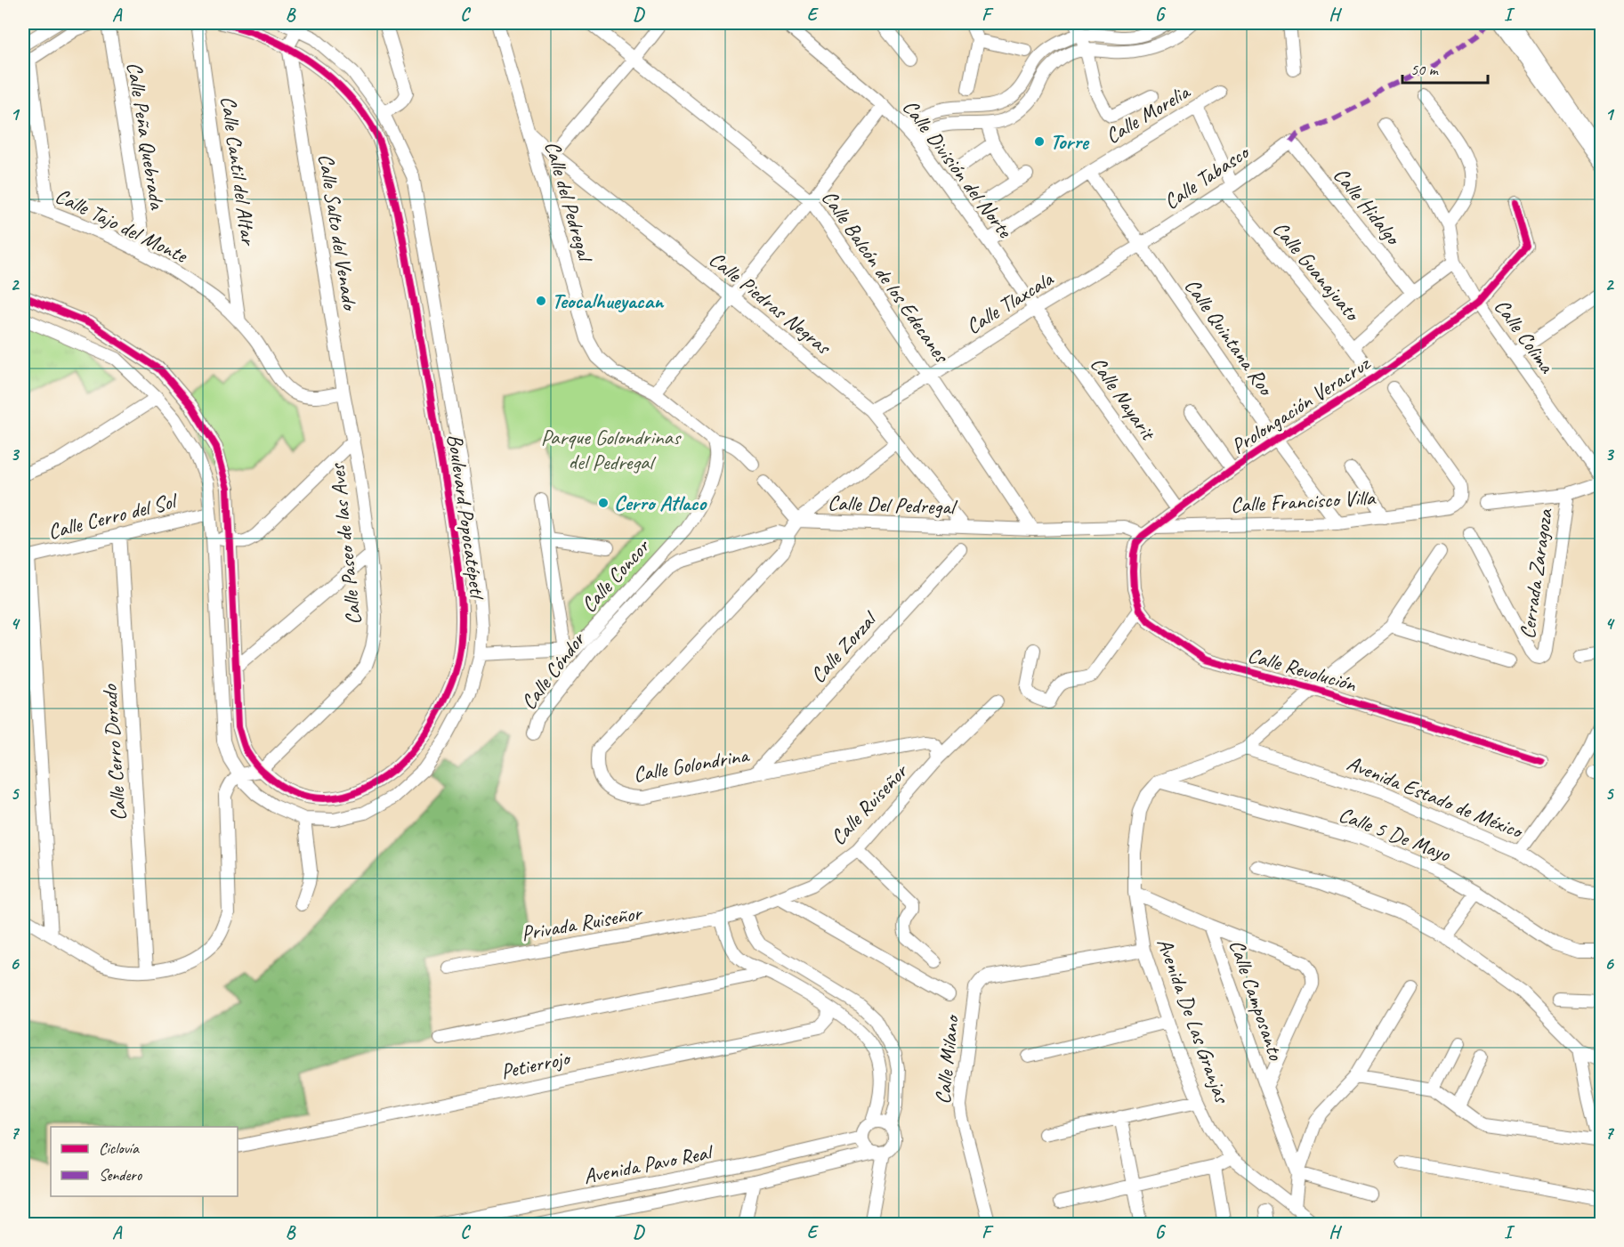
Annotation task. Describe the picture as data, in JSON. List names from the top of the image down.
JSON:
{
  "streets": {
    "street": [
      "Calle Morelia",
      "Calle Peña Quebrada",
      "Calle División del Norte",
      "Calle Cantil del Altar",
      "Calle Tabasco",
      "Calle del Pedregal",
      "Calle Hidalgo",
      "Calle Tajo del Monte",
      "Calle Salto del Venado",
      "Calle Guanajuato",
      "Calle Balcón de los Edecanes",
      "Calle Piedras Negras",
      "Calle Tlaxcala",
      "Calle Colima",
      "Calle Quintana Roo",
      "Calle Nayarit",
      "Prolongación Veracruz",
      "Calle Francisco Villa",
      "Calle Del Pedregal",
      "Boulevard Popocatépetl",
      "Calle Cerro del Sol",
      "Calle Paseo de las Aves",
      "Cerrada Zaragoza",
      "Calle Concor",
      "Calle Zorzal",
      "Calle Revolución",
      "Calle Cóndor",
      "Calle Cerro Dorado",
      "Calle Golondrina",
      "Avenida Estado de México",
      "Calle Ruiseñor",
      "Calle 5 De Mayo",
      "Privada Ruiseñor",
      "Calle Camposanto",
      "Avenida De Las Granjas",
      "Calle Milano",
      "Petierrojo",
      "Avenida Pavo Real"
    ]
  },
  "crossings": [
    ["Calle Morelia", "Calle División del Norte"],
    ["Calle Morelia", "Calle Guanajuato"],
    ["Calle Morelia", "Calle Quintana Roo"],
    ["Calle Peña Quebrada", "Calle Tajo del Monte"],
    ["Calle División del Norte", "Calle Tlaxcala"],
    ["Calle División del Norte", "Calle Nayarit"],
    ["Calle Cantil del Altar", "Calle Tajo del Monte"],
    ["Calle Tabasco", "Calle Hidalgo"],
    ["Calle Tabasco", "Calle Guanajuato"],
    ["Calle Tabasco", "Calle Tlaxcala"],
    ["Calle Tabasco", "Calle Quintana Roo"],
    ["Calle del Pedregal", "Calle Piedras Negras"],
    ["Calle del Pedregal", "Calle Concor"],
    ["Calle Tajo del Monte", "Calle Salto del Venado"],
    ["Calle Salto del Venado", "Boulevard Popocatépetl"],
    ["Calle Salto del Venado", "Calle Paseo de las Aves"],
    ["Calle Guanajuato", "Prolongación Veracruz"],
    ["Calle Balcón de los Edecanes", "Calle Tlaxcala"],
    ["Calle Balcón de los Edecanes", "Calle Del Pedregal"],
    ["Calle Piedras Negras", "Calle Tlaxcala"],
    ["Calle Piedras Negras", "Calle Del Pedregal"],
    ["Calle Piedras Negras", "Calle Golondrina"],
    ["Calle Tlaxcala", "Calle Quintana Roo"],
    ["Calle Tlaxcala", "Calle Nayarit"],
    ["Calle Colima", "Prolongación Veracruz"],
    ["Calle Quintana Roo", "Prolongación Veracruz"],
    ["Calle Quintana Roo", "Calle Francisco Villa"],
    ["Calle Nayarit", "Prolongación Veracruz"],
    ["Prolongación Veracruz", "Calle Francisco Villa"],
    ["Prolongación Veracruz", "Calle Del Pedregal"],
    ["Calle Del Pedregal", "Calle Golondrina"],
    ["Boulevard Popocatépetl", "Calle Cerro del Sol"],
    ["Boulevard Popocatépetl", "Calle Paseo de las Aves"],
    ["Calle Cerro del Sol", "Calle Cerro Dorado"],
    ["Calle Zorzal", "Calle Golondrina"],
    ["Calle Cóndor", "Calle Golondrina"],
    ["Calle Golondrina", "Calle Ruiseñor"],
    ["Calle Ruiseñor", "Privada Ruiseñor"],
    ["Calle 5 De Mayo", "Avenida De Las Granjas"],
    ["Calle Camposanto", "Avenida De Las Granjas"],
    ["Avenida De Las Granjas", "Calle Milano"]
  ],
  "parks": ["Parque Golondrinas del Pedregal"],
  "places": ["Torre", "Teocalhueyacan", "Cerro Atlaco"],
  "legend": ["Ciclovía", "Sendero"],
  "scale_bar": "50 m",
  "grid": {
    "columns": [
      "A",
      "B",
      "C",
      "D",
      "E",
      "F",
      "G",
      "H",
      "I"
    ],
    "rows": [
      "1",
      "2",
      "3",
      "4",
      "5",
      "6",
      "7"
    ]
  }
}
